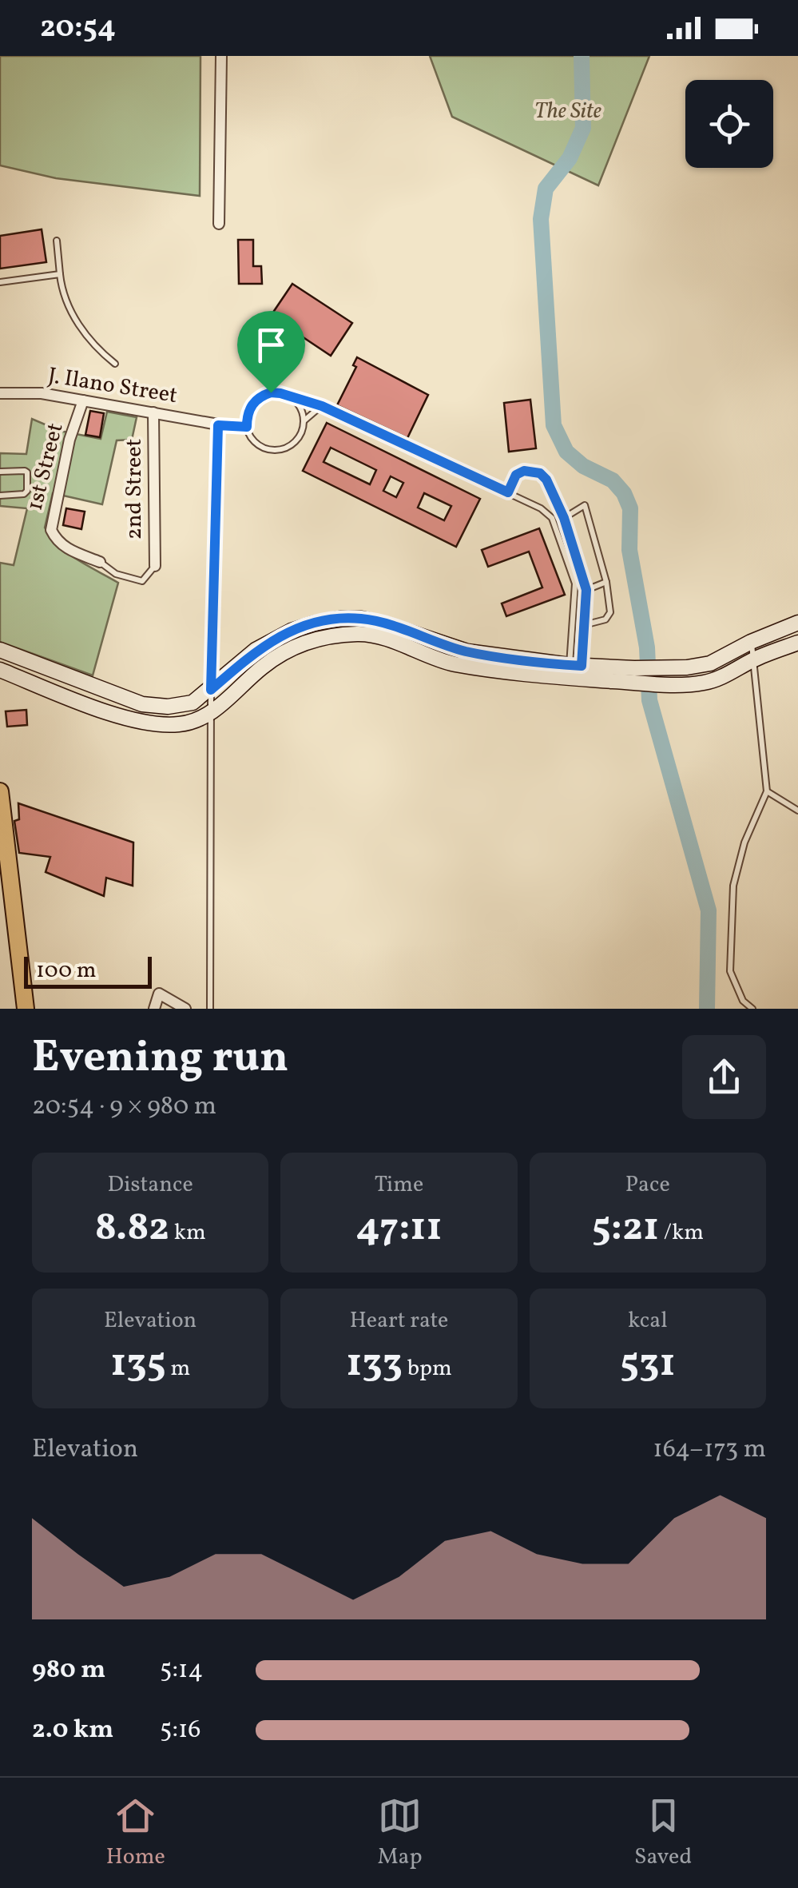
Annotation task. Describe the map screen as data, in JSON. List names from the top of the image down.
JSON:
{
  "streets": {
    "street": ["J. Ilano Street", "1st Street", "2nd Street"]
  },
  "crossings": [
    ["J. Ilano Street", "1st Street"],
    ["J. Ilano Street", "2nd Street"]
  ],
  "parks": ["The Site"],
  "scale_bar": "100 m",
  "page": {
    "status": "20:54",
    "scale": "100 m",
    "heading": ["Evening run", "20:54 · 9 × 980 m"],
    "stats": [
      ["Distance", "8.82 km"],
      ["Time", "47:11"],
      ["Pace", "5:21 /km"],
      ["Elevation", "135 m"],
      ["Heart rate", "133 bpm"],
      ["kcal", "531"]
    ],
    "chart": ["Elevation", "164–173 m"],
    "list": [
      {
        "name": "980 m",
        "note": "5:14"
      },
      {
        "name": "2.0 km",
        "note": "5:16"
      }
    ],
    "tabs": ["Home", "Map", "Saved"]
  }
}
